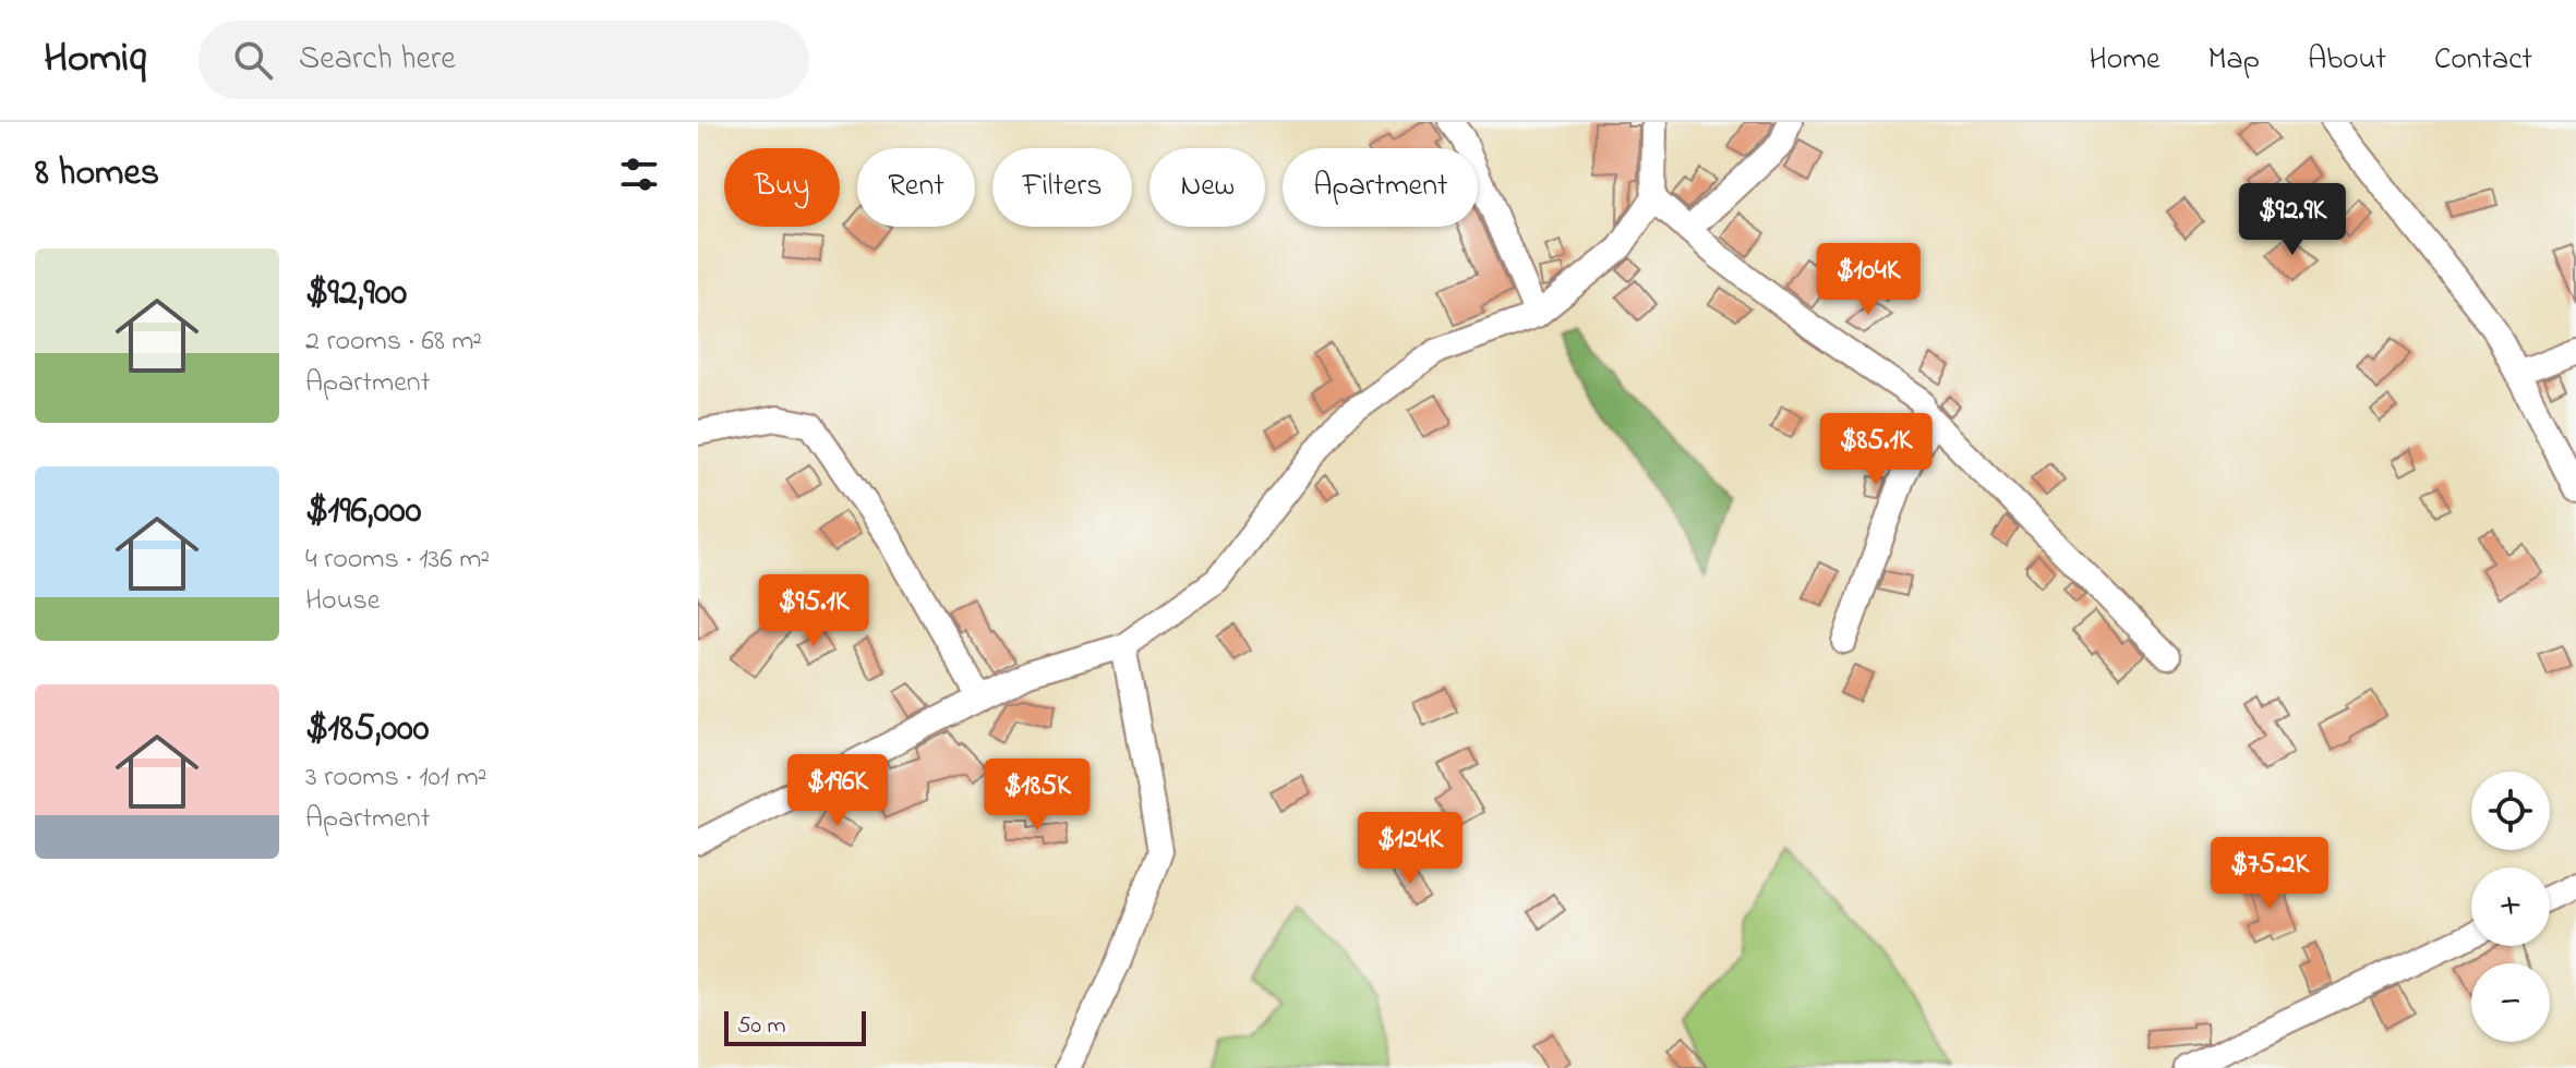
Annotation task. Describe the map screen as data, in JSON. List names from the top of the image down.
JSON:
{
  "scale_bar": "50 m",
  "page": {
    "header": "Homiq",
    "search": "Search here",
    "nav": [
      "Home",
      "Map",
      "About",
      "Contact"
    ],
    "heading": "8 homes",
    "chip": [
      "Buy",
      "Rent",
      "Filters",
      "New",
      "Apartment"
    ],
    "price": [
      "$92.9K",
      "$104K",
      "$85.1K",
      "$95.1K",
      "$196K",
      "$185K",
      "$124K",
      "$75.2K"
    ],
    "list": [
      {
        "name": "$92,900",
        "note": "2 rooms · 68 m² · Apartment"
      },
      {
        "name": "$196,000",
        "note": "4 rooms · 136 m² · House"
      },
      {
        "name": "$185,000",
        "note": "3 rooms · 101 m² · Apartment"
      }
    ],
    "map_buttons": ["+", "−"],
    "scale": "50 m"
  }
}
